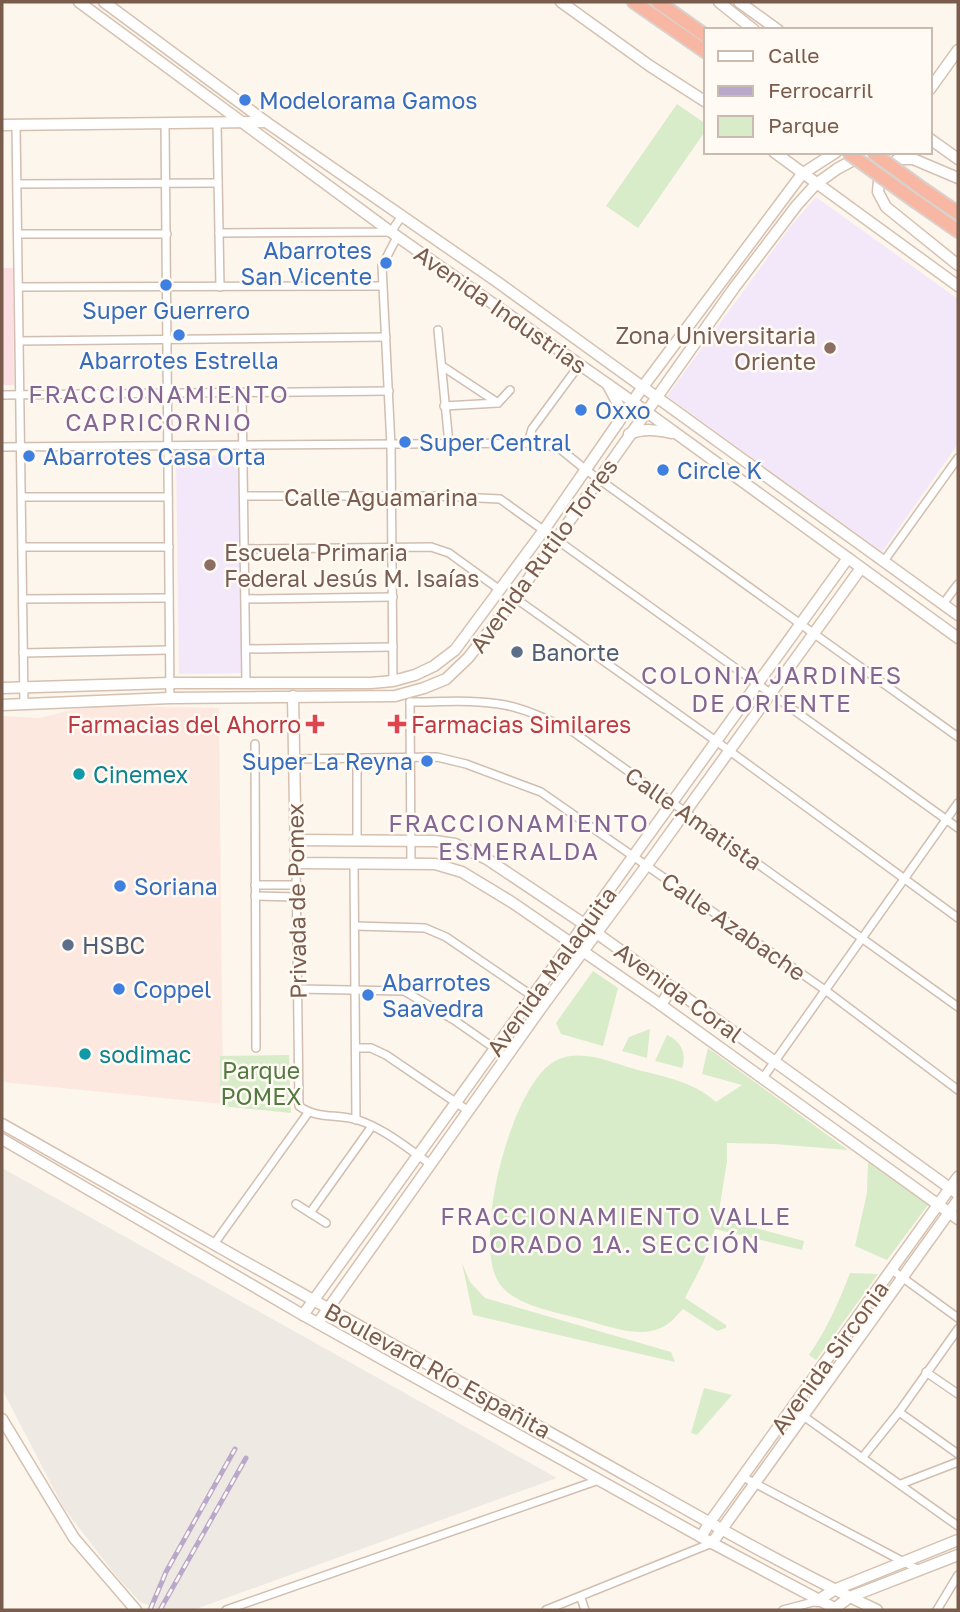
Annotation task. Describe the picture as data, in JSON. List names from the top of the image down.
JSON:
{
  "streets": {
    "main road": [
      "Avenida Industrias",
      "Avenida Rutilo Torres",
      "Privada de Pomex",
      "Avenida Malaquita",
      "Avenida Coral",
      "Avenida Sirconia",
      "Boulevard Río Españita"
    ],
    "street": ["Calle Aguamarina", "Calle Amatista", "Calle Azabache"]
  },
  "crossings": [
    ["Avenida Industrias", "Avenida Rutilo Torres"],
    ["Avenida Industrias", "Avenida Malaquita"],
    ["Calle Aguamarina", "Avenida Rutilo Torres"],
    ["Calle Aguamarina", "Avenida Malaquita"],
    ["Avenida Rutilo Torres", "Calle Amatista"],
    ["Avenida Rutilo Torres", "Privada de Pomex"],
    ["Calle Amatista", "Avenida Malaquita"],
    ["Privada de Pomex", "Calle Azabache"],
    ["Privada de Pomex", "Avenida Coral"],
    ["Calle Azabache", "Avenida Malaquita"],
    ["Avenida Malaquita", "Avenida Coral"],
    ["Avenida Malaquita", "Boulevard Río Españita"],
    ["Avenida Coral", "Avenida Sirconia"],
    ["Avenida Sirconia", "Boulevard Río Españita"]
  ],
  "districts": [
    "FRACCIONAMIENTO CAPRICORNIO",
    "COLONIA JARDINES DE ORIENTE",
    "FRACCIONAMIENTO ESMERALDA",
    "FRACCIONAMIENTO VALLE DORADO 1A. SECCIÓN"
  ],
  "parks": ["Parque POMEX"],
  "places": {
    "other": [
      "Modelorama Gamos",
      "Abarrotes San Vicente",
      "Super Guerrero",
      "Abarrotes Estrella",
      "Zona Universitaria Oriente",
      "Oxxo",
      "Super Central",
      "Abarrotes Casa Orta",
      "Circle K",
      "Escuela Primaria Federal Jesús M. Isaías",
      "Banorte",
      "Super La Reyna",
      "Cinemex",
      "Soriana",
      "HSBC",
      "Coppel",
      "Abarrotes Saavedra",
      "sodimac"
    ],
    "health": ["Farmacias del Ahorro", "Farmacias Similares"]
  },
  "legend": ["Calle", "Ferrocarril", "Parque"]
}
